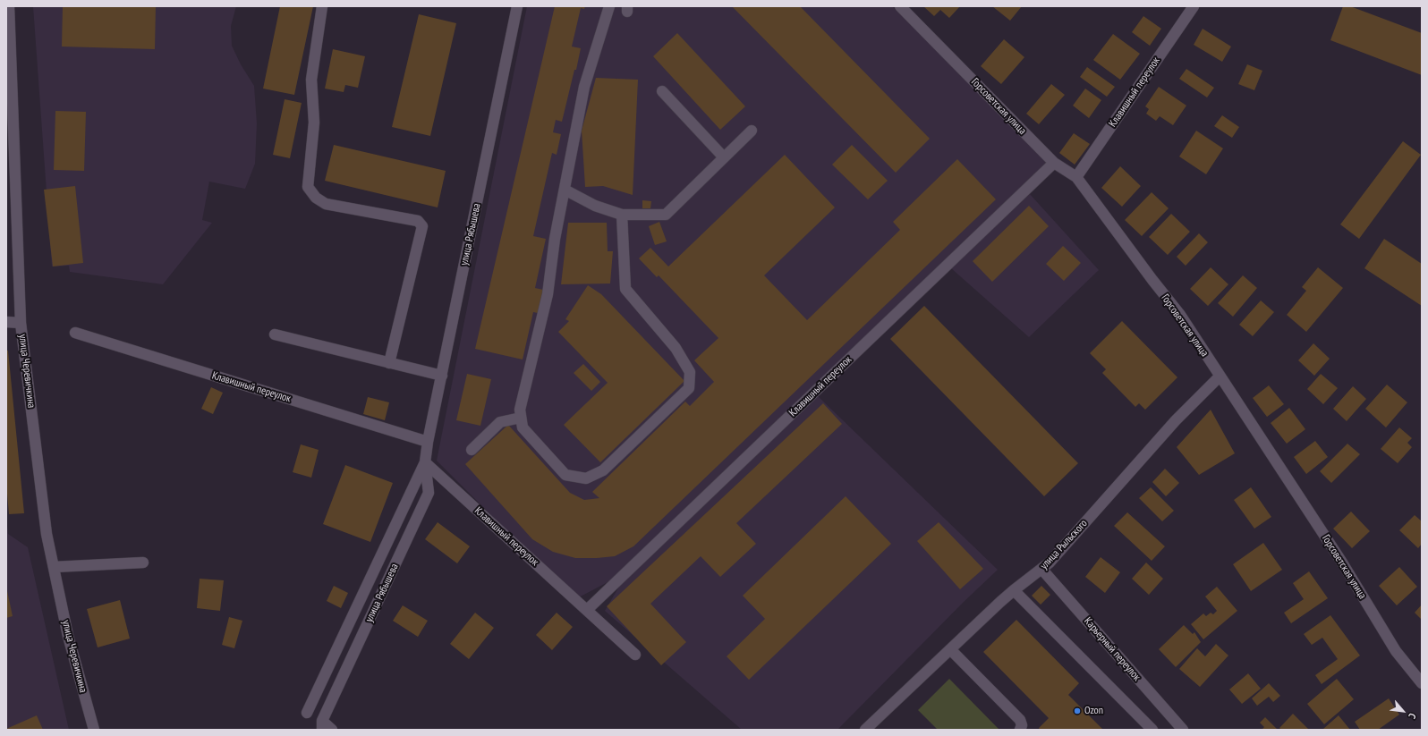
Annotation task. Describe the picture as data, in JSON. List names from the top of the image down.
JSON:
{
  "streets": {
    "street": [
      "Клавишный переулок",
      "Горсоветская улица",
      "улица Рябышева",
      "улица Черевичкина",
      "улица Рыльского",
      "Карьерный переулок"
    ]
  },
  "crossings": [
    ["Клавишный переулок", "Горсоветская улица"],
    ["Клавишный переулок", "улица Рябышева"],
    ["Горсоветская улица", "улица Рыльского"],
    ["улица Рыльского", "Карьерный переулок"]
  ],
  "places": ["Ozon"],
  "north": "bottom right"
}
